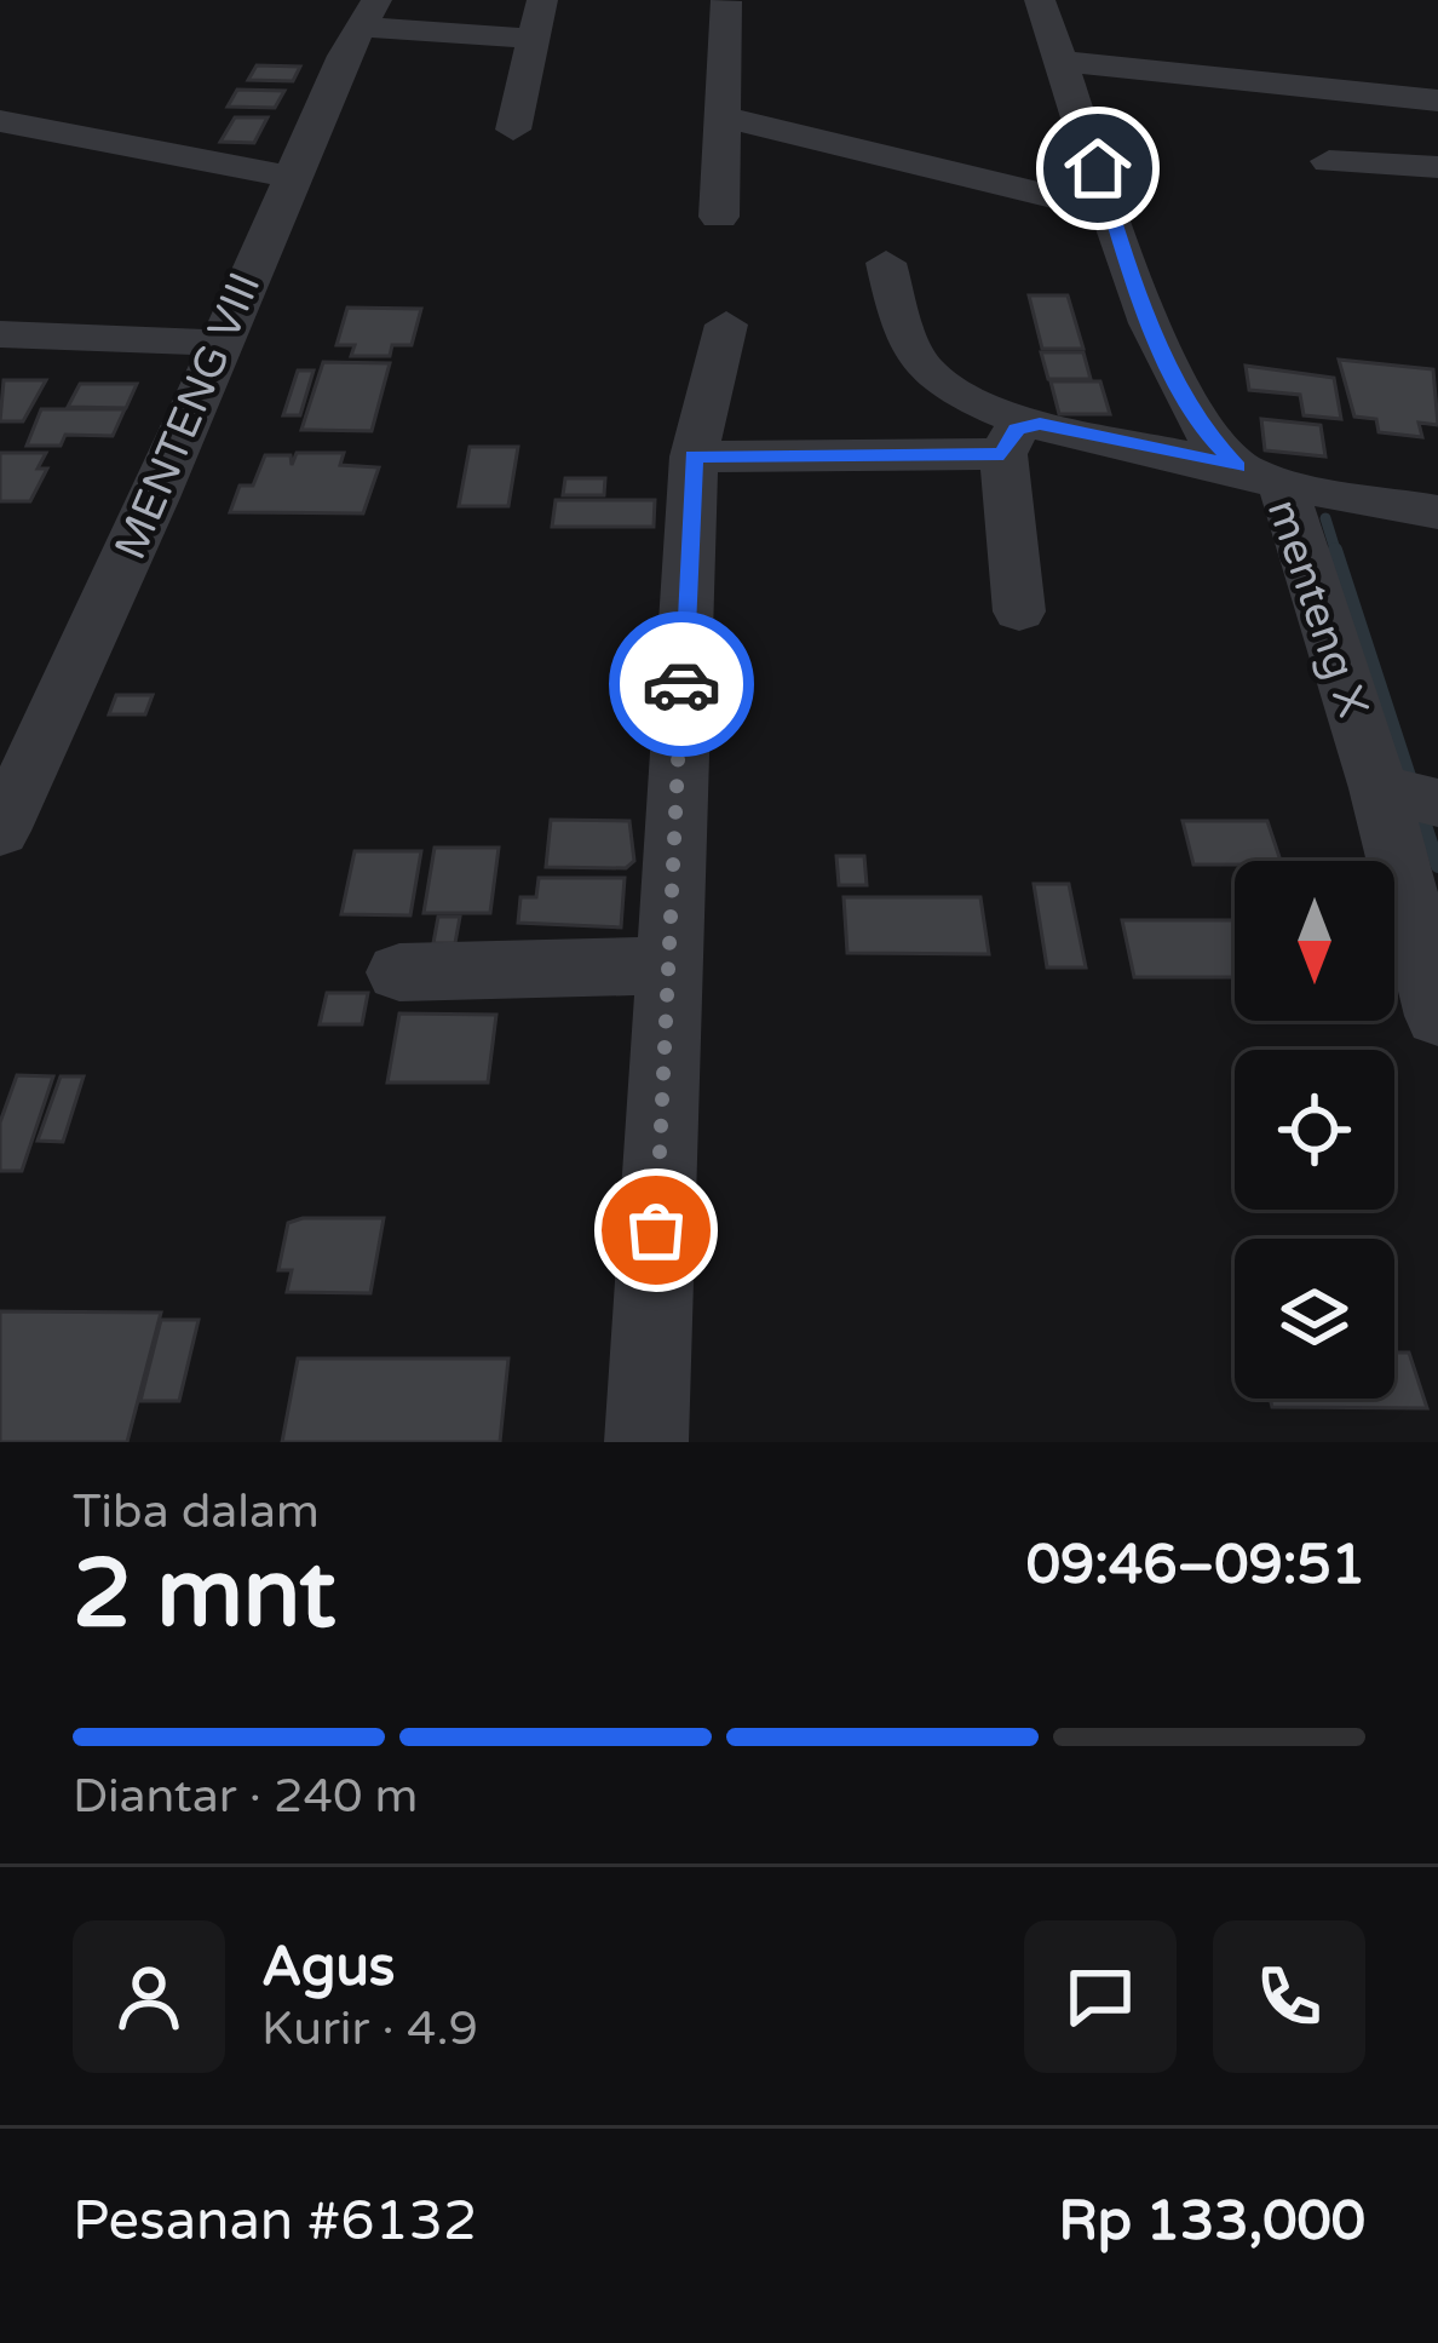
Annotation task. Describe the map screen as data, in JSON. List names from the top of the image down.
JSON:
{
  "streets": {
    "street": ["MENTENG VIII", "menteng X"]
  },
  "north": "bottom",
  "page": {
    "heading": ["2 mnt", "Tiba dalam", "09:46–09:51"],
    "panel": [
      "Agus",
      "Kurir · 4.9",
      "Pesanan #6132",
      "Rp 133,000"
    ],
    "bar": "Diantar · 240 m"
  }
}
